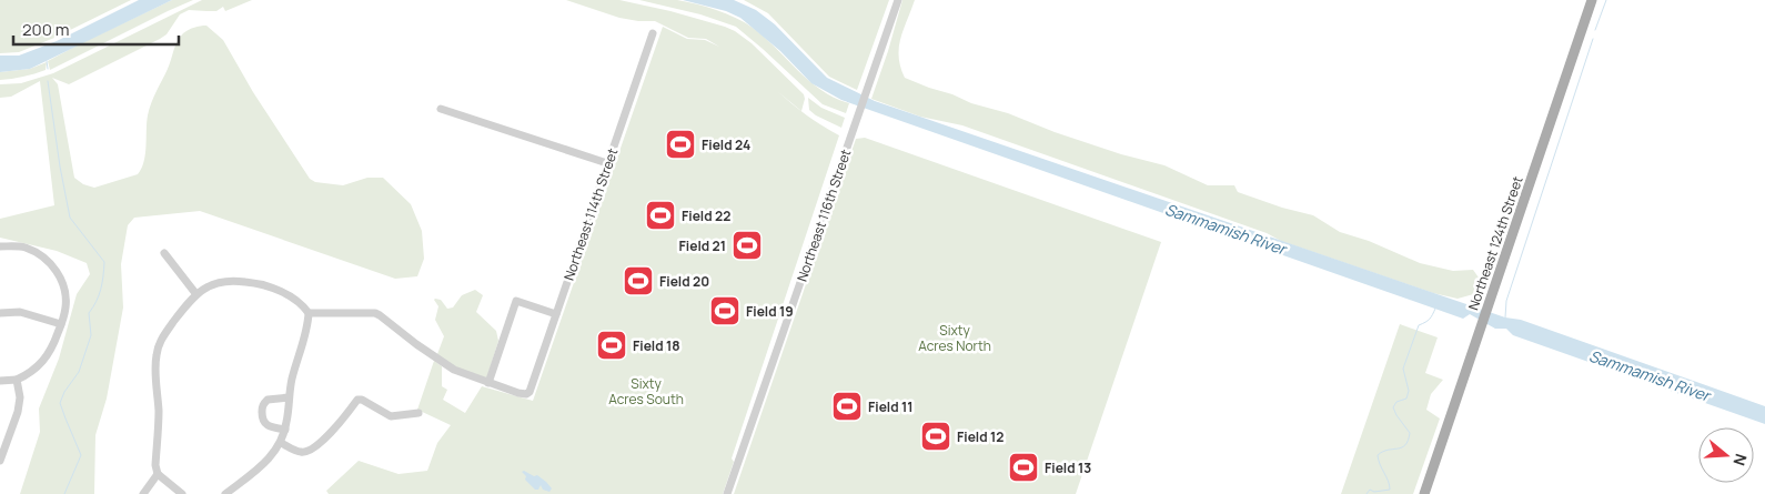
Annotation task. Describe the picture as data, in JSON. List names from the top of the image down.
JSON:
{
  "streets": {
    "main road": ["Northeast 124th Street"],
    "street": ["Northeast 114th Street", "Northeast 116th Street"]
  },
  "water": ["Sammamish River"],
  "parks": ["Sixty Acres North", "Sixty Acres South"],
  "places": {
    "sports": [
      "Field 24",
      "Field 22",
      "Field 21",
      "Field 20",
      "Field 19",
      "Field 18",
      "Field 11",
      "Field 12",
      "Field 13"
    ]
  },
  "scale_bar": "200 m",
  "north": "right"
}
